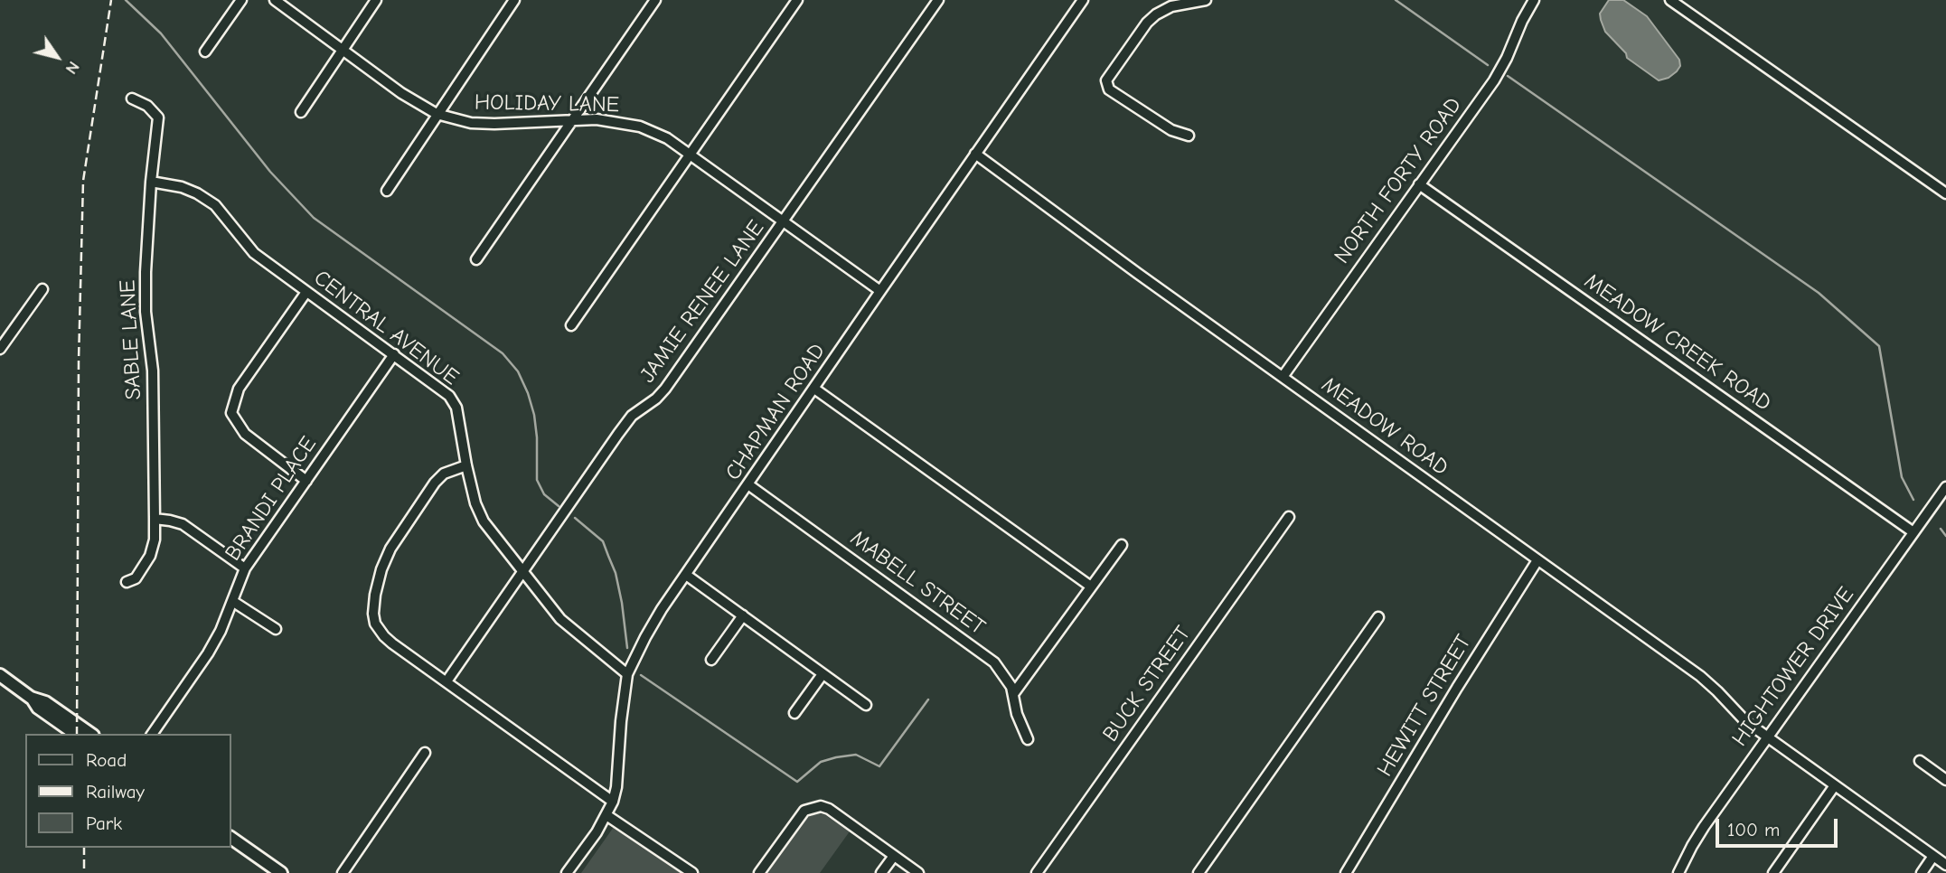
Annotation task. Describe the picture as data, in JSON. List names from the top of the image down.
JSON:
{
  "streets": {
    "street": [
      "HOLIDAY LANE",
      "NORTH FORTY ROAD",
      "JAMIE RENEE LANE",
      "CENTRAL AVENUE",
      "SABLE LANE",
      "MEADOW CREEK ROAD",
      "CHAPMAN ROAD",
      "MEADOW ROAD",
      "BRANDI PLACE",
      "MABELL STREET",
      "HIGHTOWER DRIVE",
      "BUCK STREET",
      "HEWITT STREET"
    ]
  },
  "crossings": [
    ["HOLIDAY LANE", "JAMIE RENEE LANE"],
    ["HOLIDAY LANE", "CHAPMAN ROAD"],
    ["NORTH FORTY ROAD", "MEADOW CREEK ROAD"],
    ["NORTH FORTY ROAD", "MEADOW ROAD"],
    ["JAMIE RENEE LANE", "CENTRAL AVENUE"],
    ["CENTRAL AVENUE", "SABLE LANE"],
    ["CENTRAL AVENUE", "CHAPMAN ROAD"],
    ["CENTRAL AVENUE", "BRANDI PLACE"],
    ["MEADOW CREEK ROAD", "HIGHTOWER DRIVE"],
    ["CHAPMAN ROAD", "MEADOW ROAD"],
    ["CHAPMAN ROAD", "MABELL STREET"],
    ["MEADOW ROAD", "HIGHTOWER DRIVE"],
    ["MEADOW ROAD", "HEWITT STREET"]
  ],
  "legend": ["Road", "Railway", "Park"],
  "scale_bar": "100 m",
  "north": "bottom right"
}
